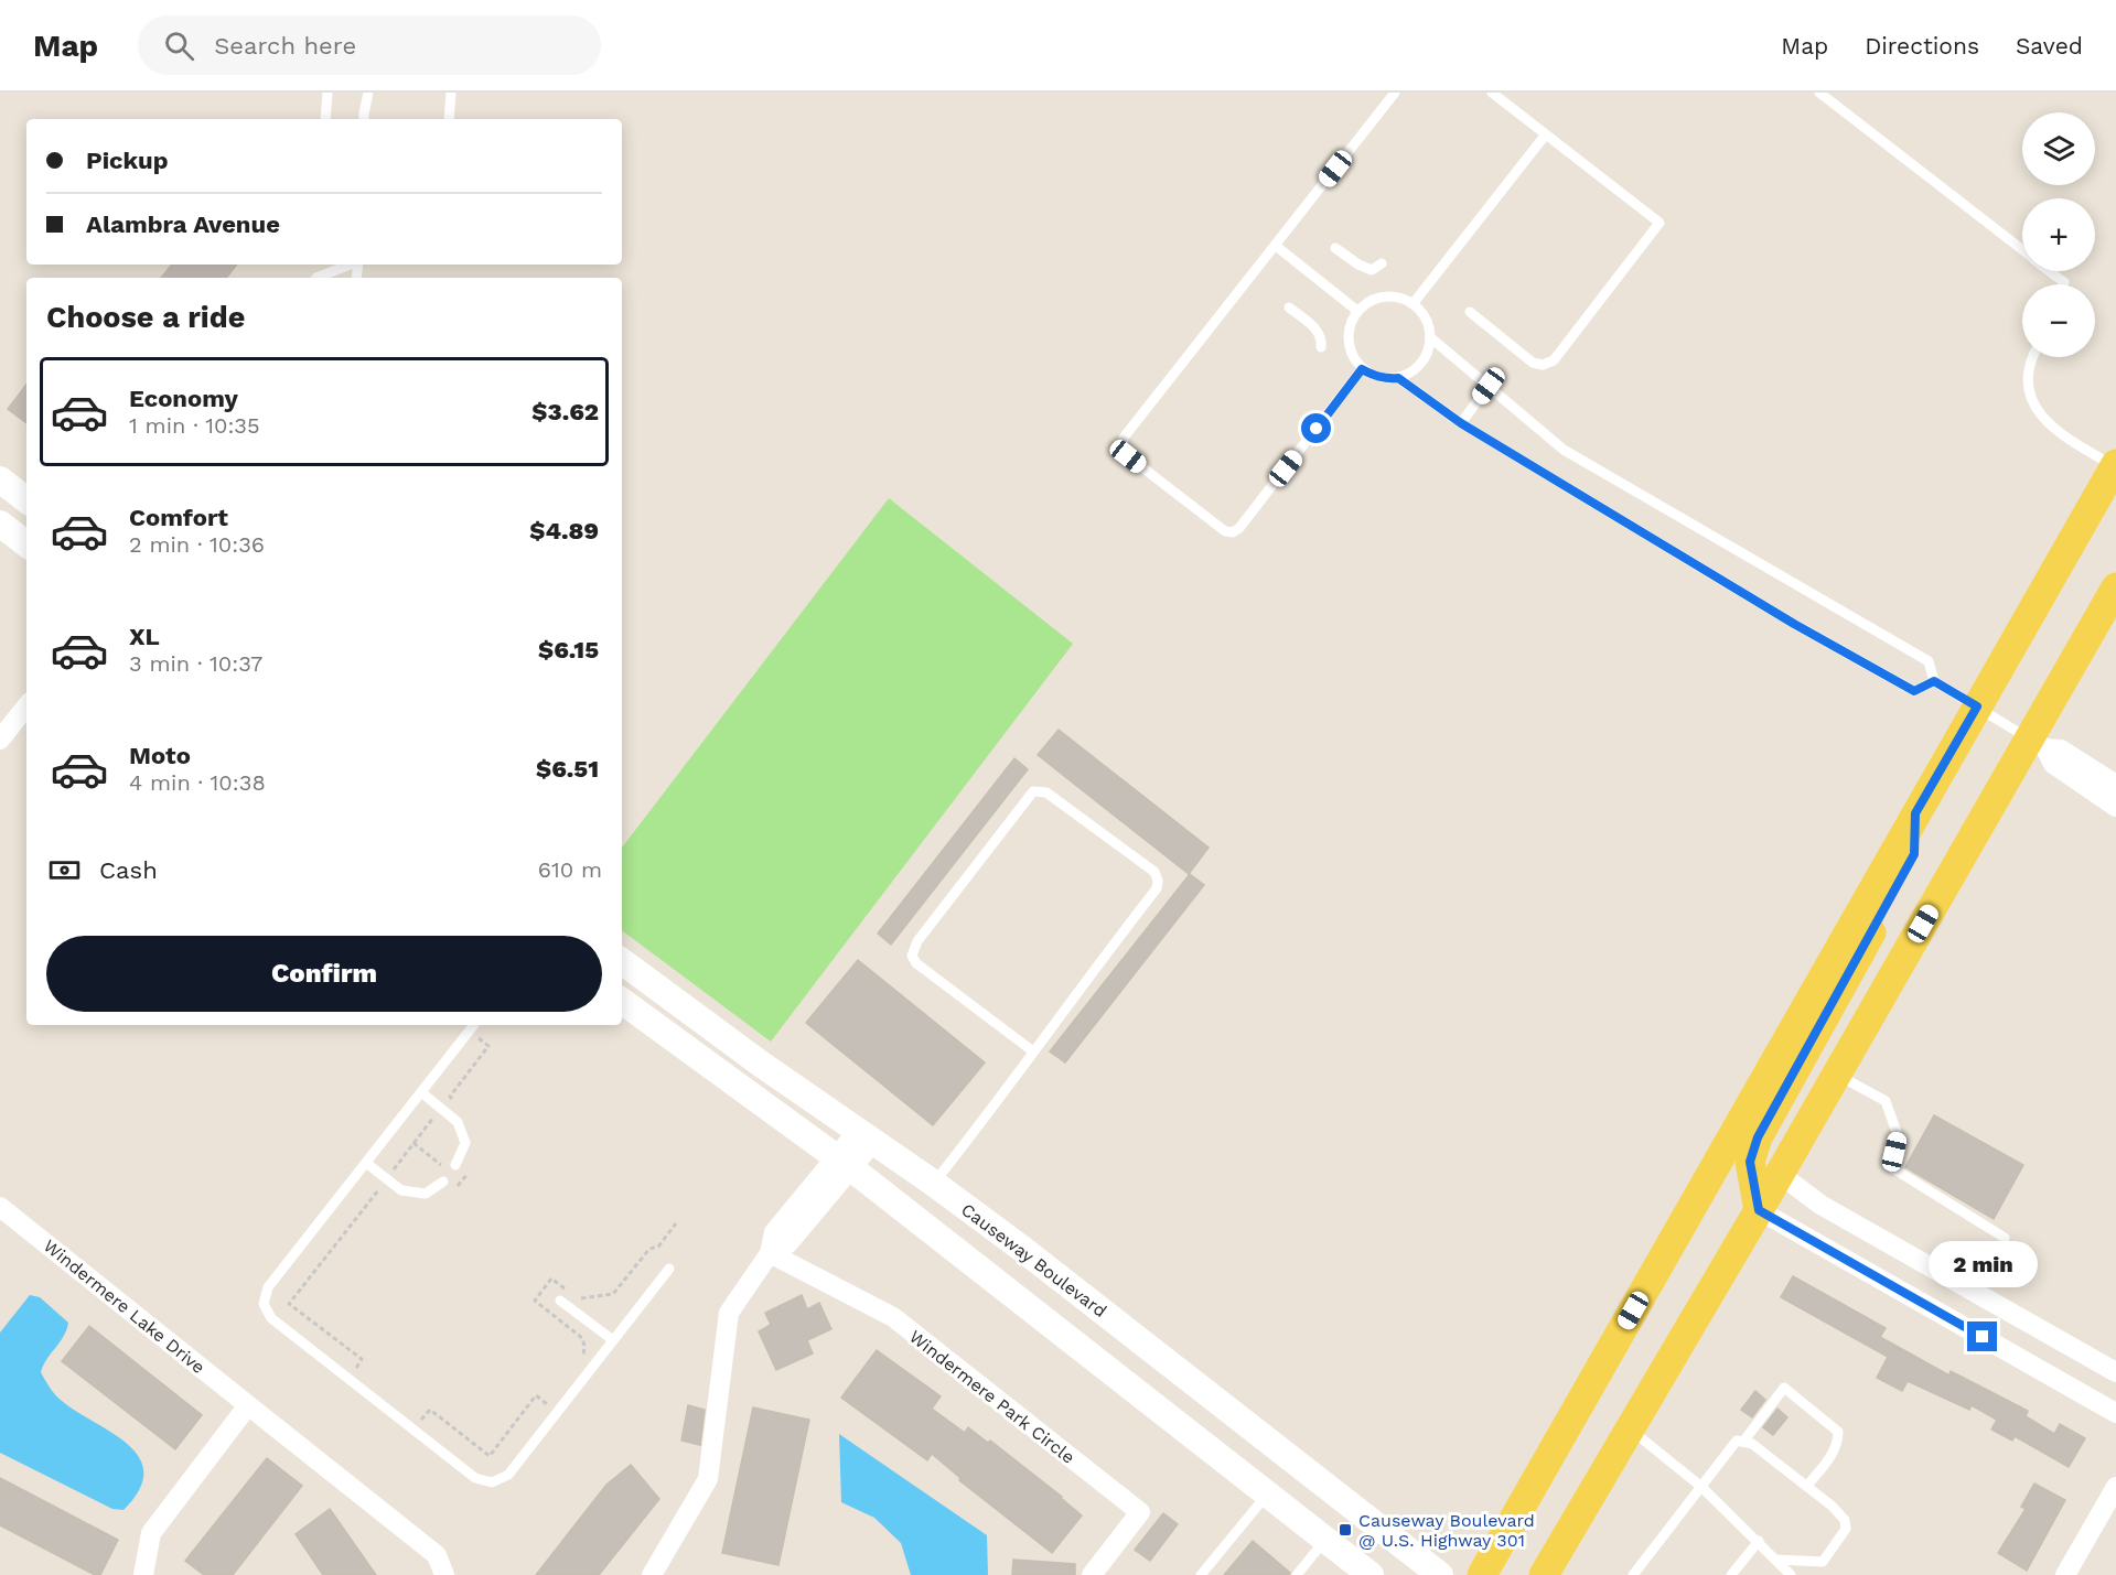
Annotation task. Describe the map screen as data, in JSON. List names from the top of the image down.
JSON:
{
  "streets": {
    "main road": ["Causeway Boulevard"],
    "street": ["Windermere Lake Drive", "Windermere Park Circle"]
  },
  "places": {
    "transit": ["Causeway Boulevard @ U.S. Highway 301"]
  },
  "page": {
    "header": "Map",
    "search": "Search here",
    "nav": ["Map", "Directions", "Saved"],
    "map_buttons": ["+", "−"],
    "banner": ["Pickup", "Alambra Avenue"],
    "heading": "Choose a ride",
    "list": [
      {
        "name": "Economy",
        "note": "1 min · 10:35",
        "value": "$3.62"
      },
      {
        "name": "Comfort",
        "note": "2 min · 10:36",
        "value": "$4.89"
      },
      {
        "name": "XL",
        "note": "3 min · 10:37",
        "value": "$6.15"
      },
      {
        "name": "Moto",
        "note": "4 min · 10:38",
        "value": "$6.51"
      }
    ],
    "pay": ["Cash", "610 m"],
    "buttons": "Confirm",
    "bubble": "2 min"
  }
}
